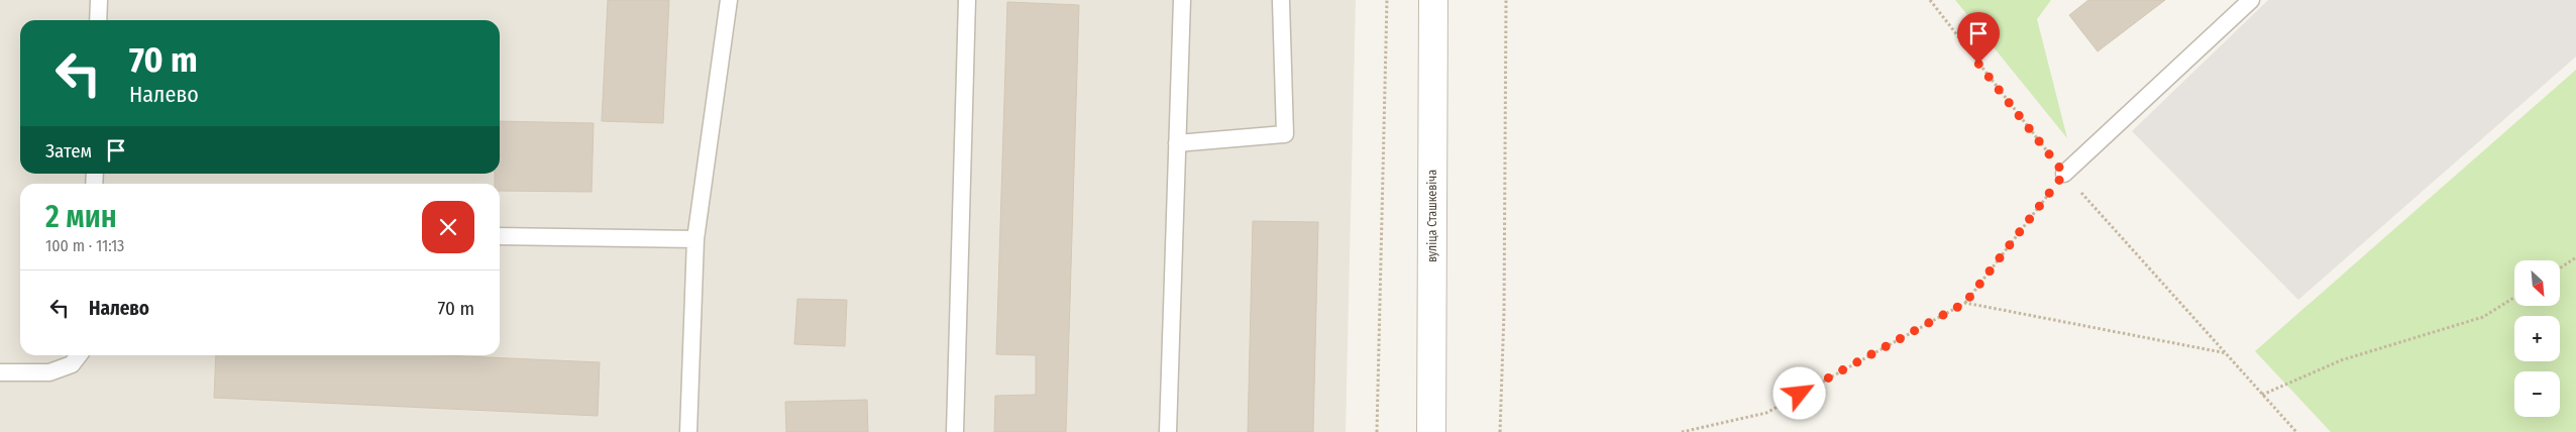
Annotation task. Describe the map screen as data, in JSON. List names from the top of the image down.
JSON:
{
  "streets": {
    "street": ["вуліца Сташкевіча"]
  },
  "north": "bottom right",
  "page": {
    "turn": ["70 m", "Налево"],
    "then": "Затем",
    "heading": ["2 мин", "100 m · 11:13"],
    "map_buttons": ["+", "−"],
    "list": [
      {
        "name": "Налево",
        "value": "70 m"
      }
    ]
  }
}
